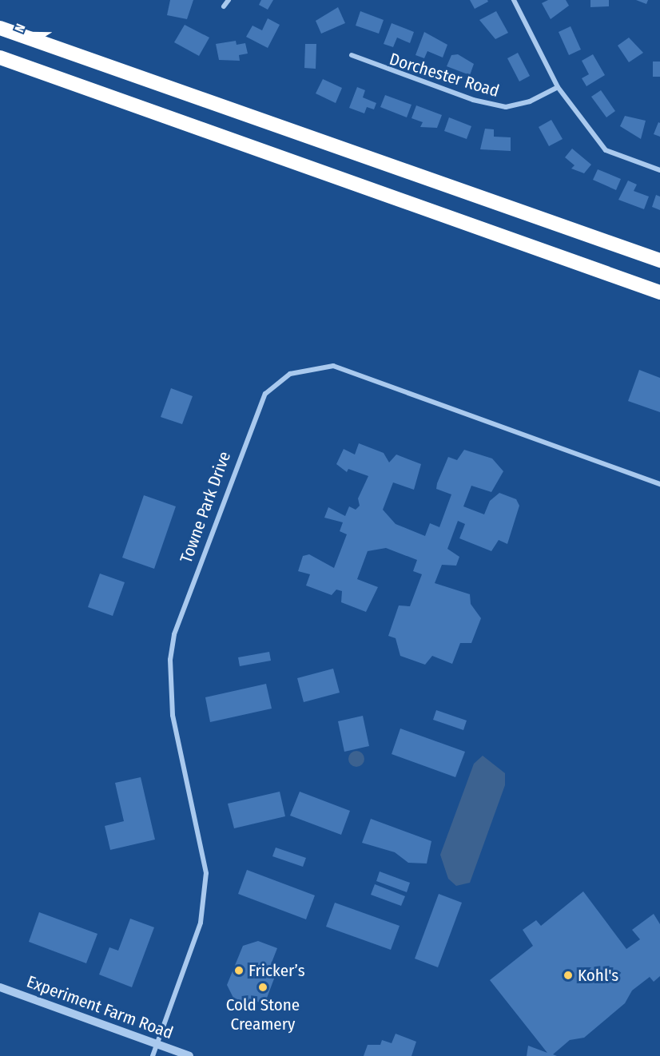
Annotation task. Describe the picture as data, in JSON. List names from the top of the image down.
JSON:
{
  "streets": {
    "street": ["Dorchester Road", "Towne Park Drive", "Experiment Farm Road"]
  },
  "crossings": [
    ["Towne Park Drive", "Experiment Farm Road"]
  ],
  "places": ["Fricker’s", "Kohl's", "Cold Stone Creamery"],
  "north": "left"
}
